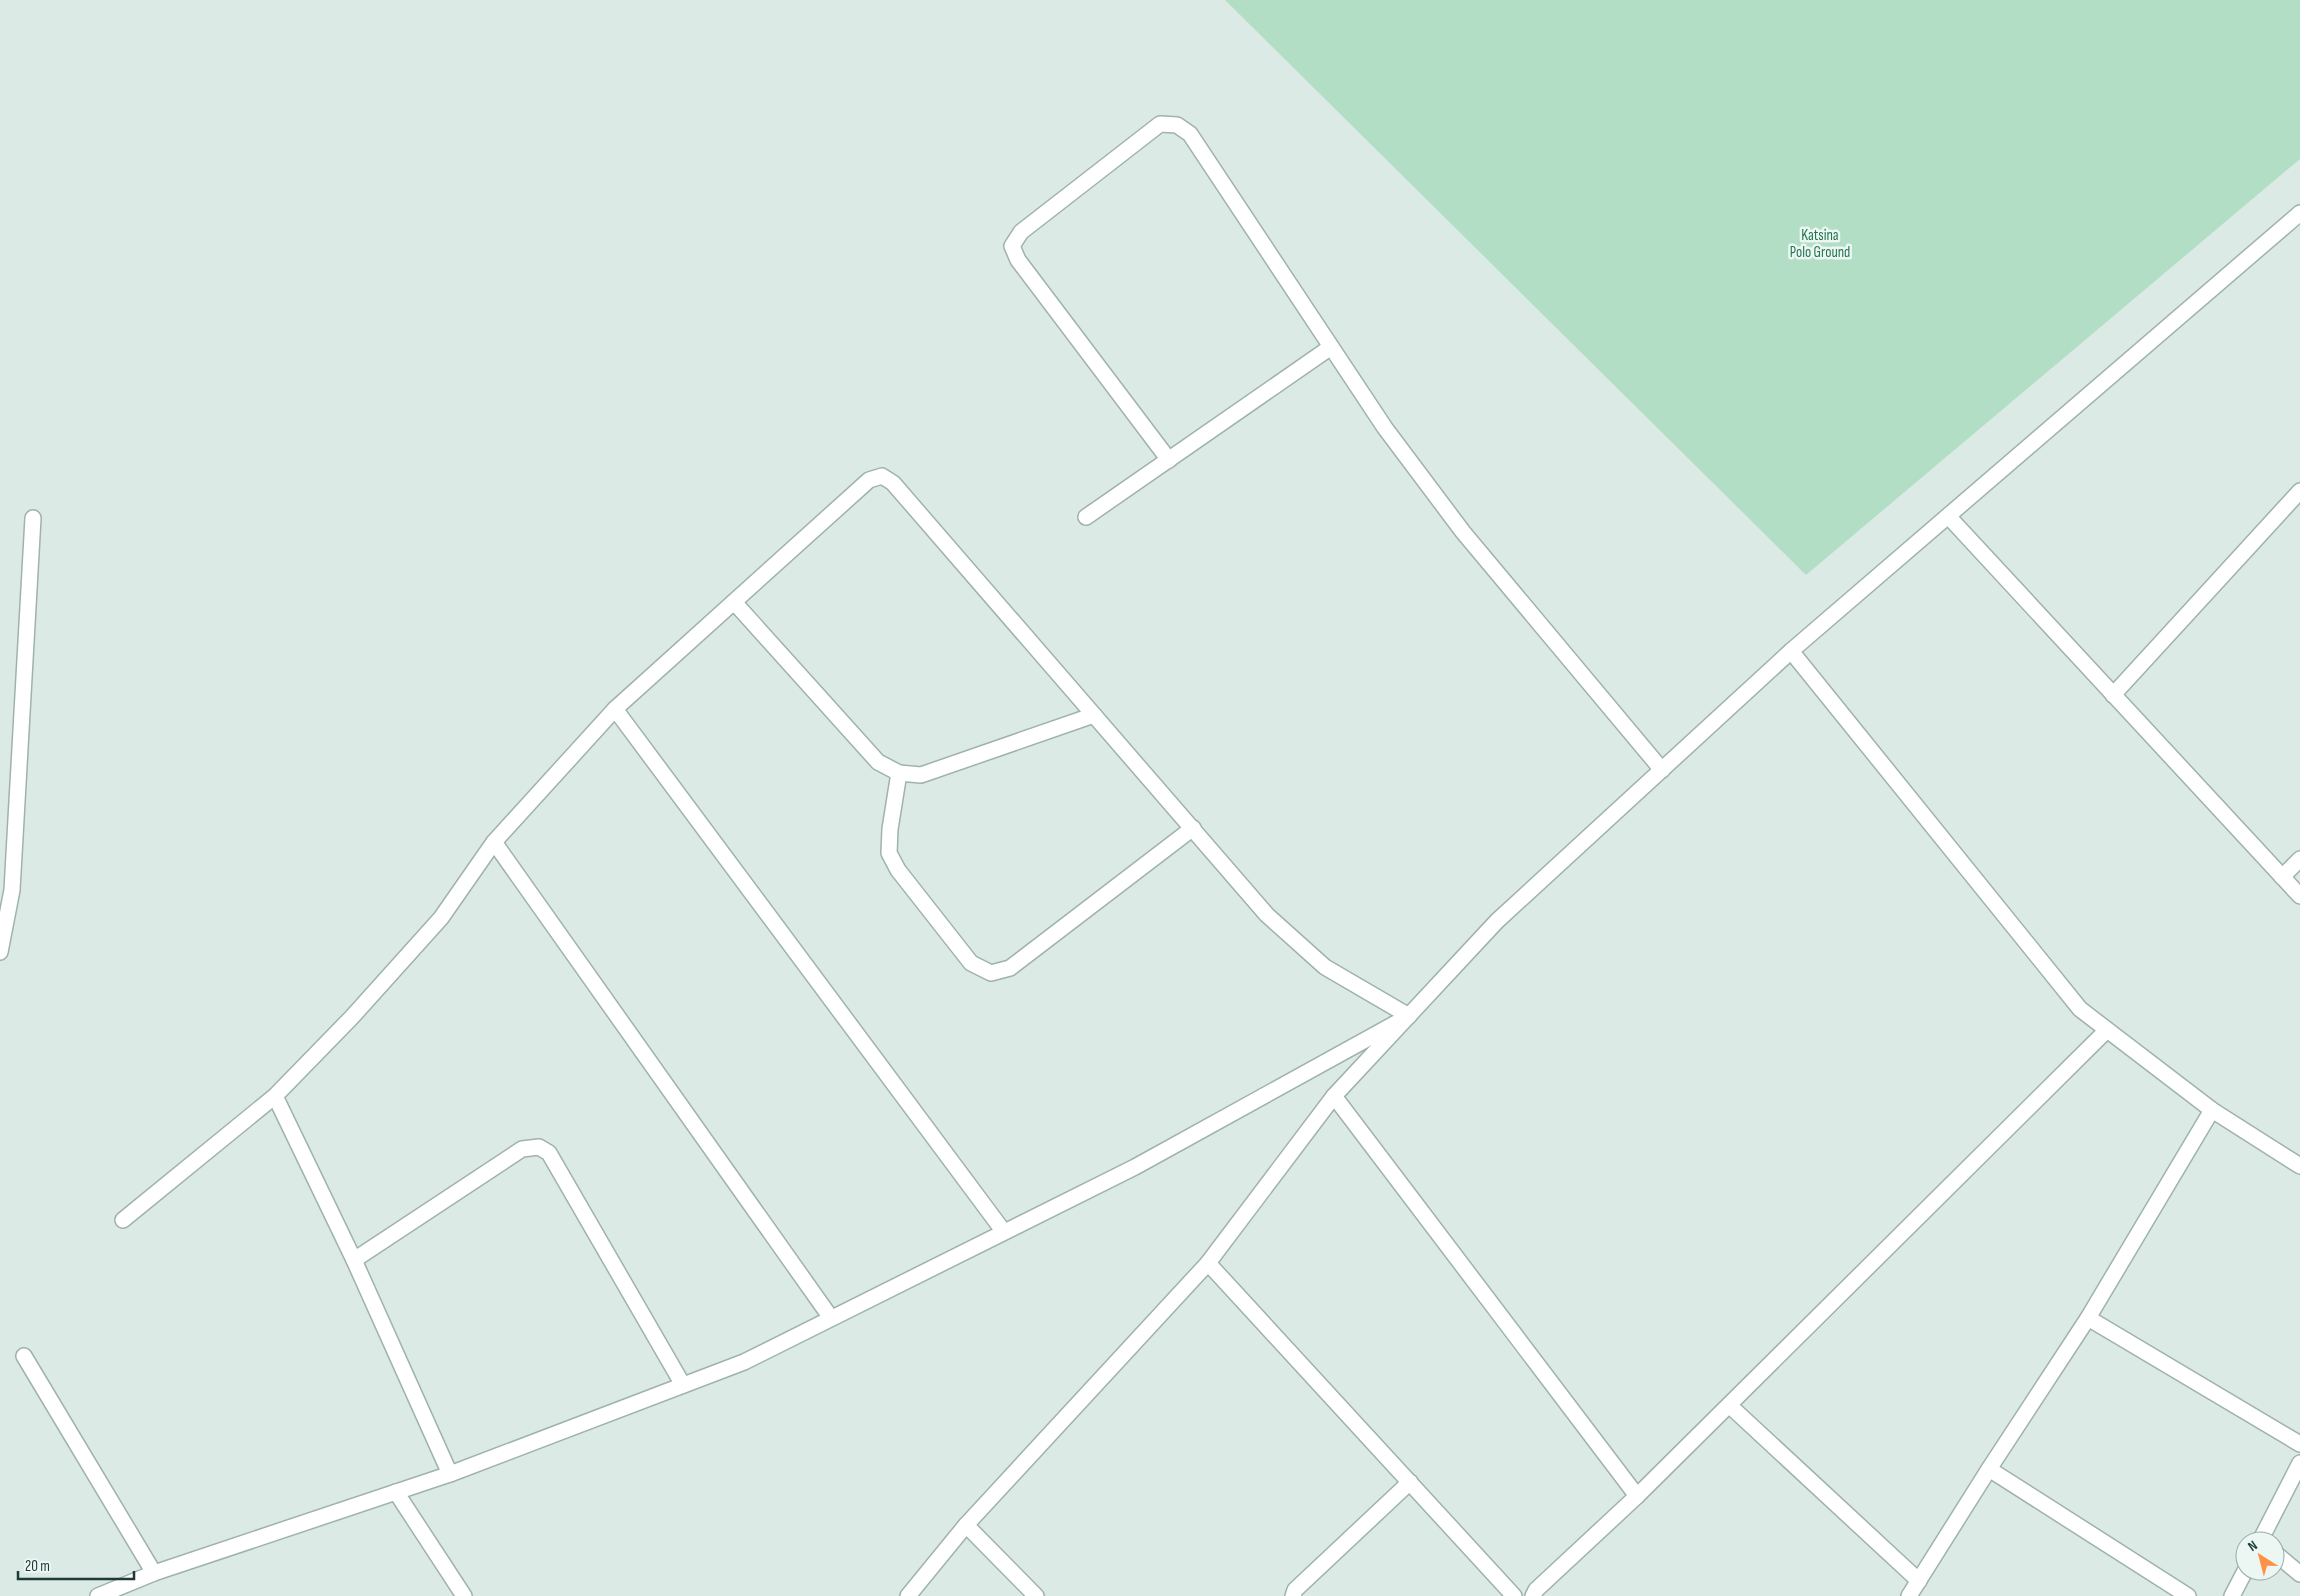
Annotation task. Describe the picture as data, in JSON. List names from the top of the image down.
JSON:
{
  "parks": ["Katsina Polo Ground"],
  "scale_bar": "20 m",
  "north": "top left"
}
